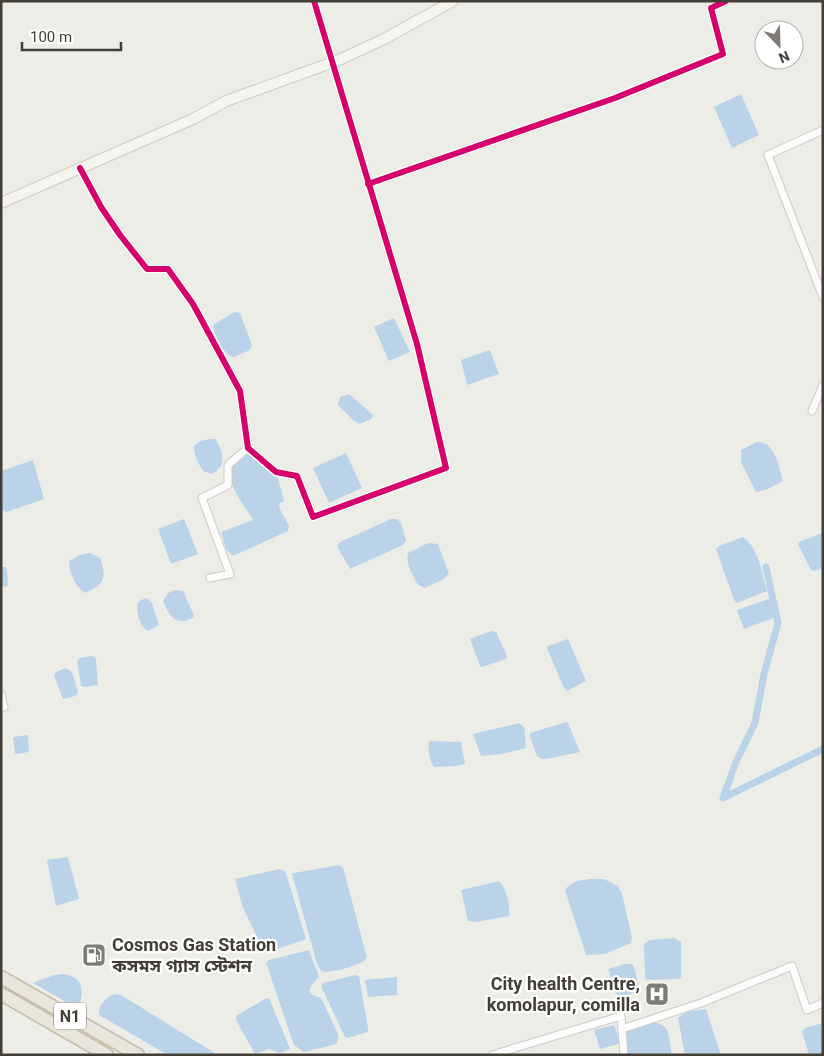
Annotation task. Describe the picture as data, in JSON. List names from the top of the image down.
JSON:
{
  "streets": {
    "highway": ["N1"]
  },
  "places": {
    "fuel station": ["Cosmos Gas Station কসমস গ্যাস স্টেশন"],
    "hospital": ["City health Centre, komolapur, comilla"]
  },
  "scale_bar": "100 m",
  "north": "bottom right"
}
